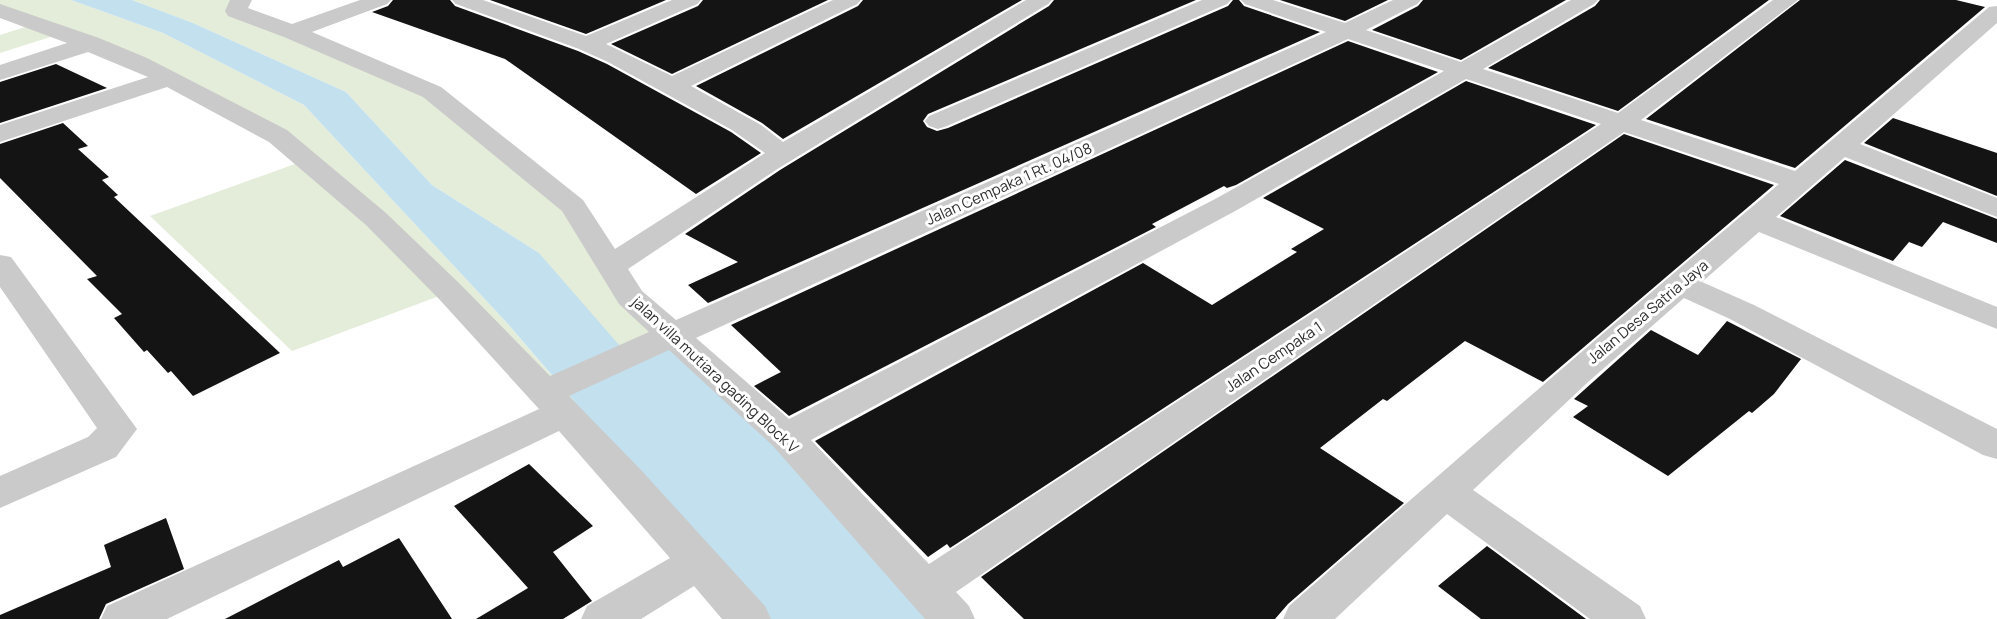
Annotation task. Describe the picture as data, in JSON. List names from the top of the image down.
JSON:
{
  "streets": {
    "street": [
      "Jalan Cempaka 1 Rt. 04/08",
      "Jalan Desa Satria Jaya",
      "Jalan Cempaka 1",
      "jalan villa mutiara gading Block V"
    ]
  },
  "crossings": [
    ["Jalan Cempaka 1 Rt. 04/08", "jalan villa mutiara gading Block V"],
    ["Jalan Cempaka 1", "jalan villa mutiara gading Block V"]
  ]
}
